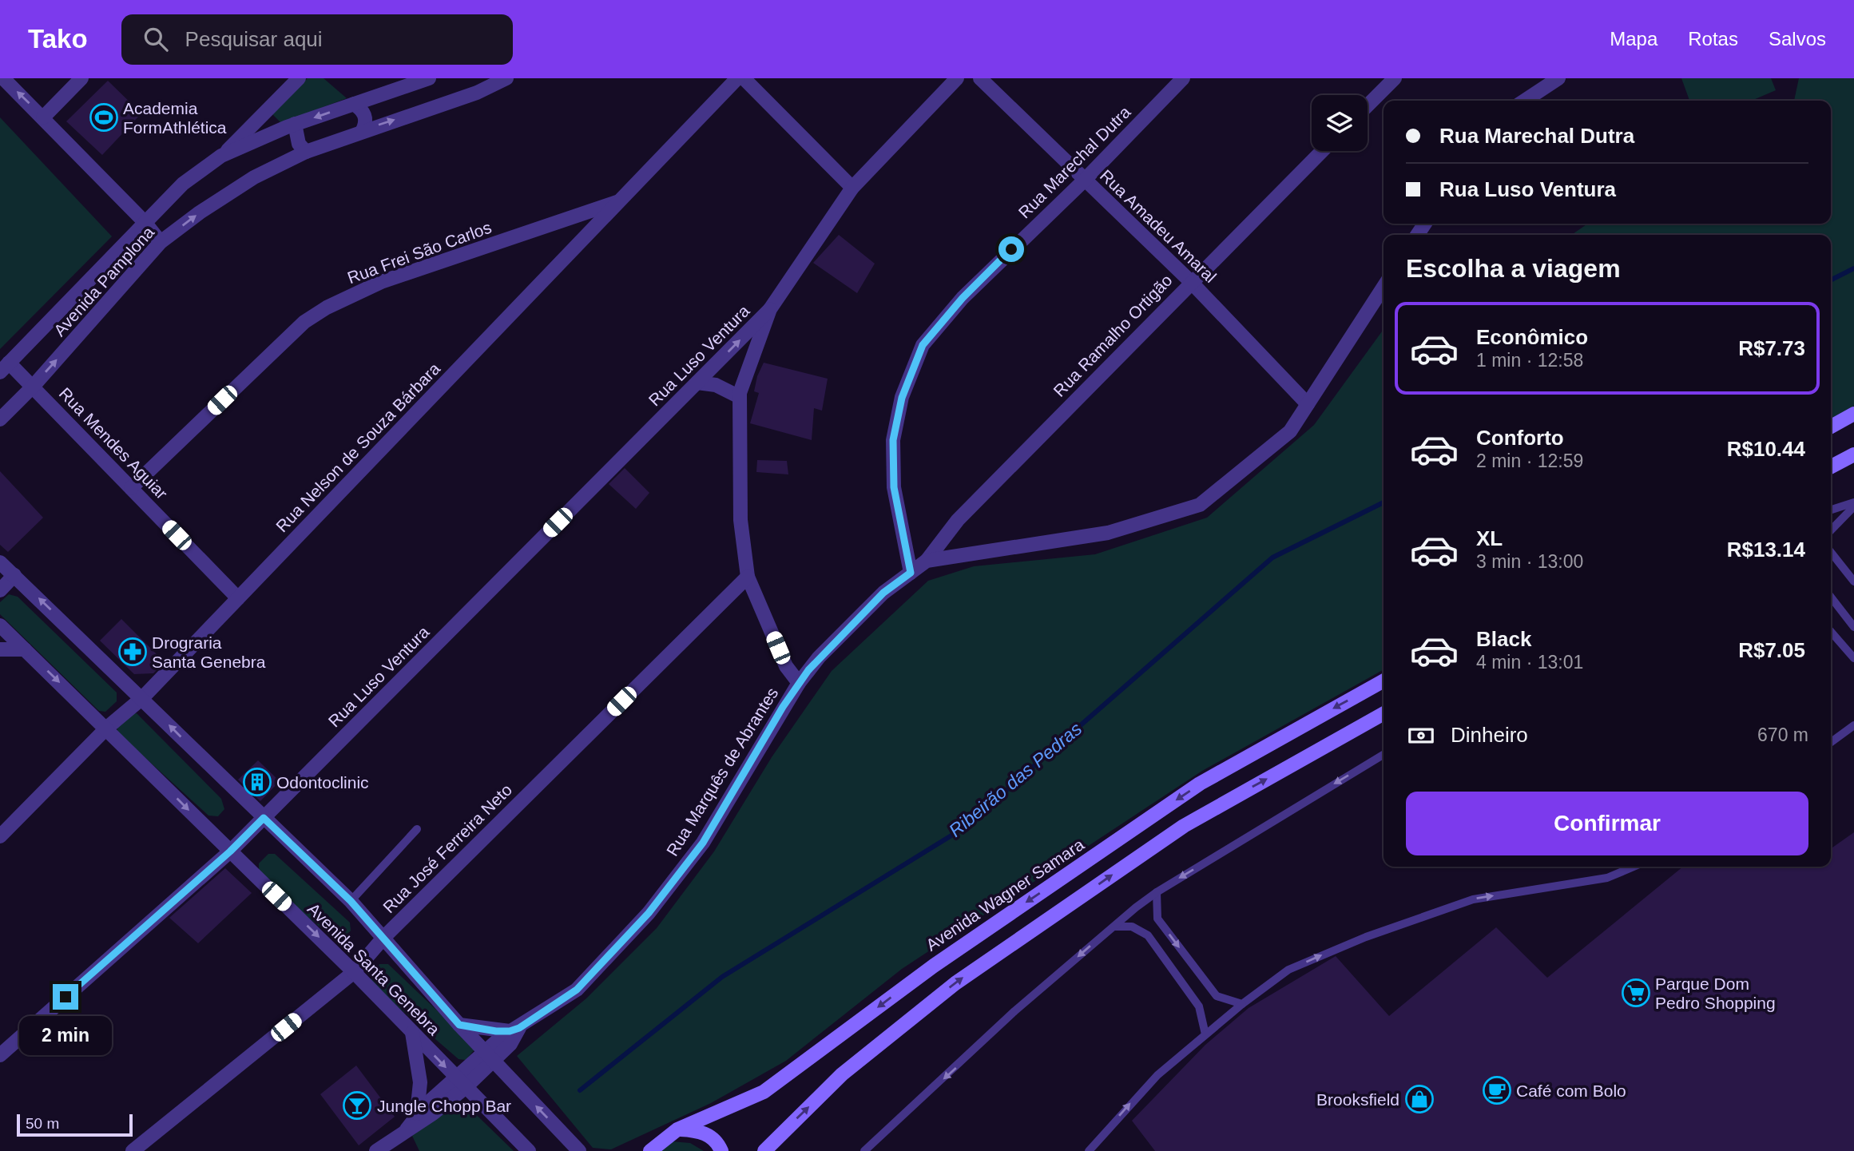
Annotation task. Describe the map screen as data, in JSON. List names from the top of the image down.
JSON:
{
  "streets": {
    "main road": ["Avenida Wagner Samara"],
    "street": [
      "Rua Marechal Dutra",
      "Rua Amadeu Amaral",
      "Rua Frei São Carlos",
      "Avenida Pamplona",
      "Rua Ramalho Ortigão",
      "Rua Luso Ventura",
      "Rua Mendes Aguiar",
      "Rua Nelson de Souza Bárbara",
      "Rua Marquês de Abrantes",
      "Rua José Ferreira Neto",
      "Avenida Santa Genebra"
    ]
  },
  "crossings": [
    ["Rua Marechal Dutra", "Rua Amadeu Amaral"],
    ["Rua Marechal Dutra", "Rua Marquês de Abrantes"],
    ["Rua Amadeu Amaral", "Rua Ramalho Ortigão"],
    ["Rua Amadeu Amaral", "Rua Marquês de Abrantes"],
    ["Rua Frei São Carlos", "Rua Mendes Aguiar"],
    ["Rua Frei São Carlos", "Rua Nelson de Souza Bárbara"],
    ["Avenida Pamplona", "Rua Mendes Aguiar"],
    ["Rua Ramalho Ortigão", "Rua Marquês de Abrantes"],
    ["Rua Luso Ventura", "Avenida Santa Genebra"],
    ["Rua Mendes Aguiar", "Rua Nelson de Souza Bárbara"],
    ["Rua Nelson de Souza Bárbara", "Avenida Santa Genebra"],
    ["Rua Marquês de Abrantes", "Avenida Santa Genebra"],
    ["Rua José Ferreira Neto", "Avenida Santa Genebra"]
  ],
  "water": ["Ribeirão das Pedras"],
  "places": {
    "sports": ["Academia FormAthlética"],
    "pharmacy": ["Drograria Santa Genebra"],
    "building": ["Odontoclinic"],
    "supermarket": ["Parque Dom Pedro Shopping"],
    "cafe": ["Café com Bolo"],
    "shop": ["Brooksfield"],
    "bar": ["Jungle Chopp Bar"]
  },
  "scale_bar": "50 m",
  "page": {
    "header": "Tako",
    "search": "Pesquisar aqui",
    "nav": ["Mapa", "Rotas", "Salvos"],
    "banner": ["Rua Marechal Dutra", "Rua Luso Ventura"],
    "heading": "Escolha a viagem",
    "list": [
      {
        "name": "Econômico",
        "note": "1 min · 12:58",
        "value": "R$7.73"
      },
      {
        "name": "Conforto",
        "note": "2 min · 12:59",
        "value": "R$10.44"
      },
      {
        "name": "XL",
        "note": "3 min · 13:00",
        "value": "R$13.14"
      },
      {
        "name": "Black",
        "note": "4 min · 13:01",
        "value": "R$7.05"
      }
    ],
    "pay": ["Dinheiro", "670 m"],
    "buttons": "Confirmar",
    "bubble": "2 min",
    "scale": "50 m"
  }
}
